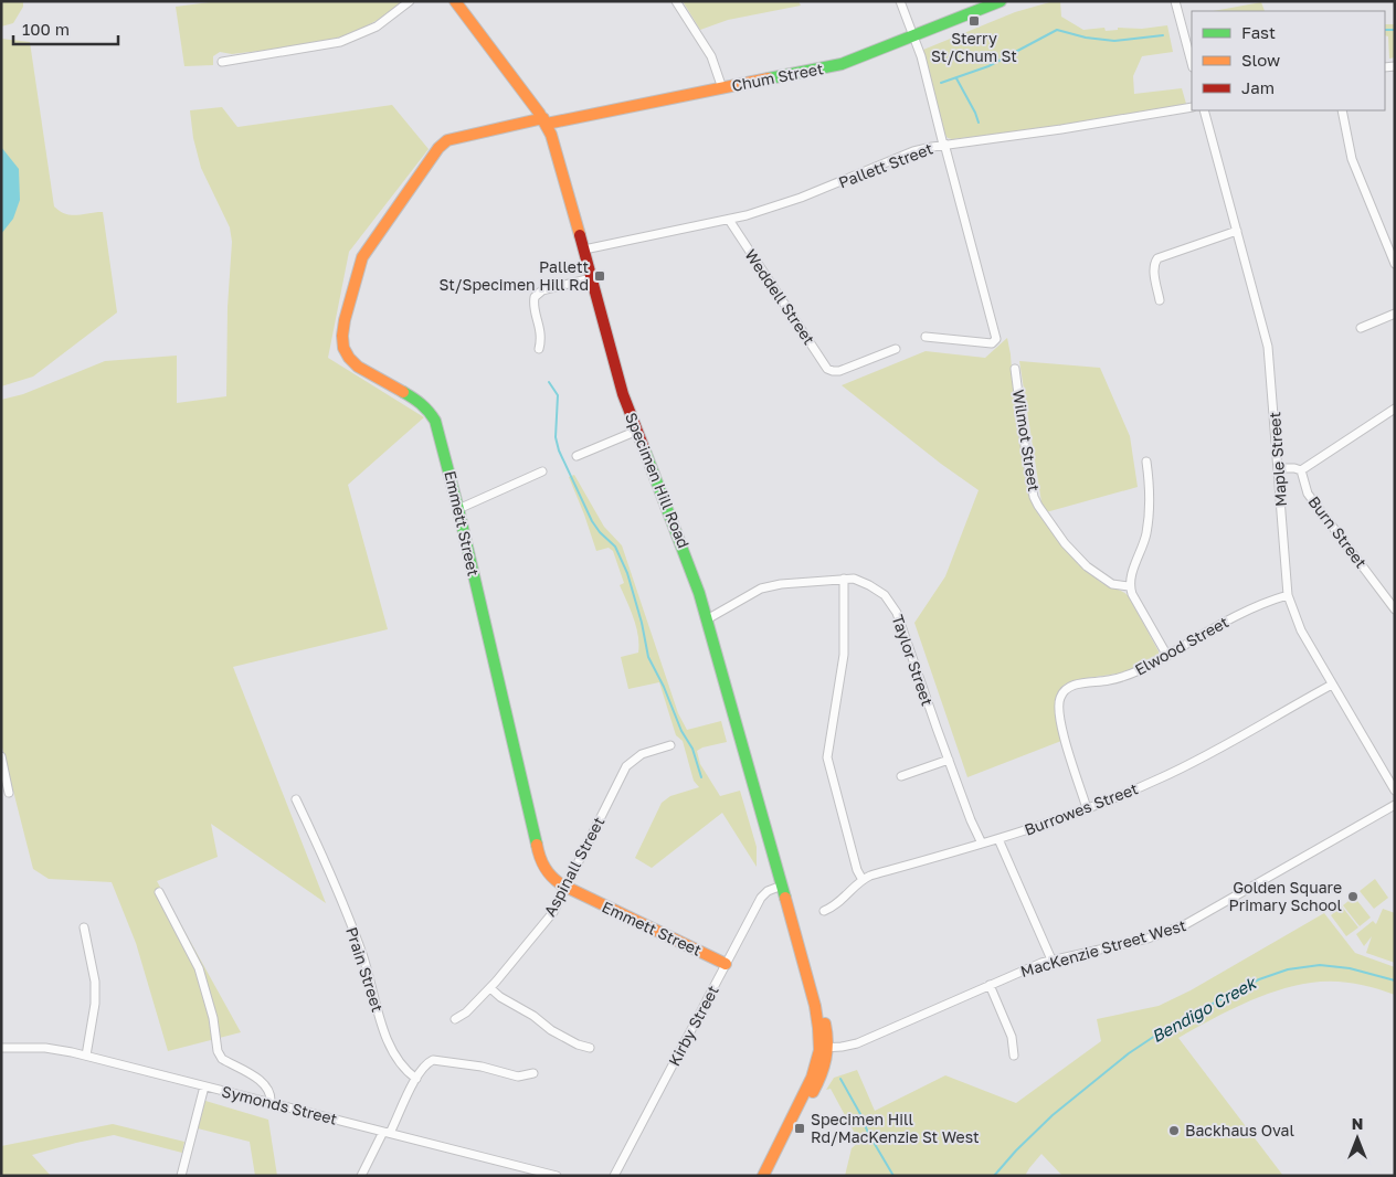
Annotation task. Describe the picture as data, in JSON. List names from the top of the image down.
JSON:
{
  "streets": {
    "street": [
      "Chum Street",
      "Pallett Street",
      "Weddell Street",
      "Wilmot Street",
      "Maple Street",
      "Specimen Hill Road",
      "Emmett Street",
      "Burn Street",
      "Elwood Street",
      "Taylor Street",
      "Burrowes Street",
      "Aspinall Street",
      "MacKenzie Street West",
      "Prain Street",
      "Kirby Street",
      "Symonds Street"
    ]
  },
  "crossings": [
    ["Chum Street", "Specimen Hill Road"],
    ["Chum Street", "Emmett Street"],
    ["Pallett Street", "Weddell Street"],
    ["Pallett Street", "Specimen Hill Road"],
    ["Maple Street", "Elwood Street"],
    ["Maple Street", "Burrowes Street"],
    ["Specimen Hill Road", "Emmett Street"],
    ["Specimen Hill Road", "Taylor Street"],
    ["Specimen Hill Road", "MacKenzie Street West"],
    ["Specimen Hill Road", "Kirby Street"],
    ["Emmett Street", "Aspinall Street"],
    ["Emmett Street", "Kirby Street"],
    ["Elwood Street", "Burrowes Street"],
    ["Taylor Street", "Burrowes Street"]
  ],
  "water": ["Bendigo Creek"],
  "places": {
    "transit": ["Sterry St/Chum St", "Pallett St/Specimen Hill Rd", "Specimen Hill Rd/MacKenzie St West"],
    "other": ["Golden Square Primary School", "Backhaus Oval"]
  },
  "legend": ["Fast", "Slow", "Jam"],
  "scale_bar": "100 m",
  "north": "top"
}
